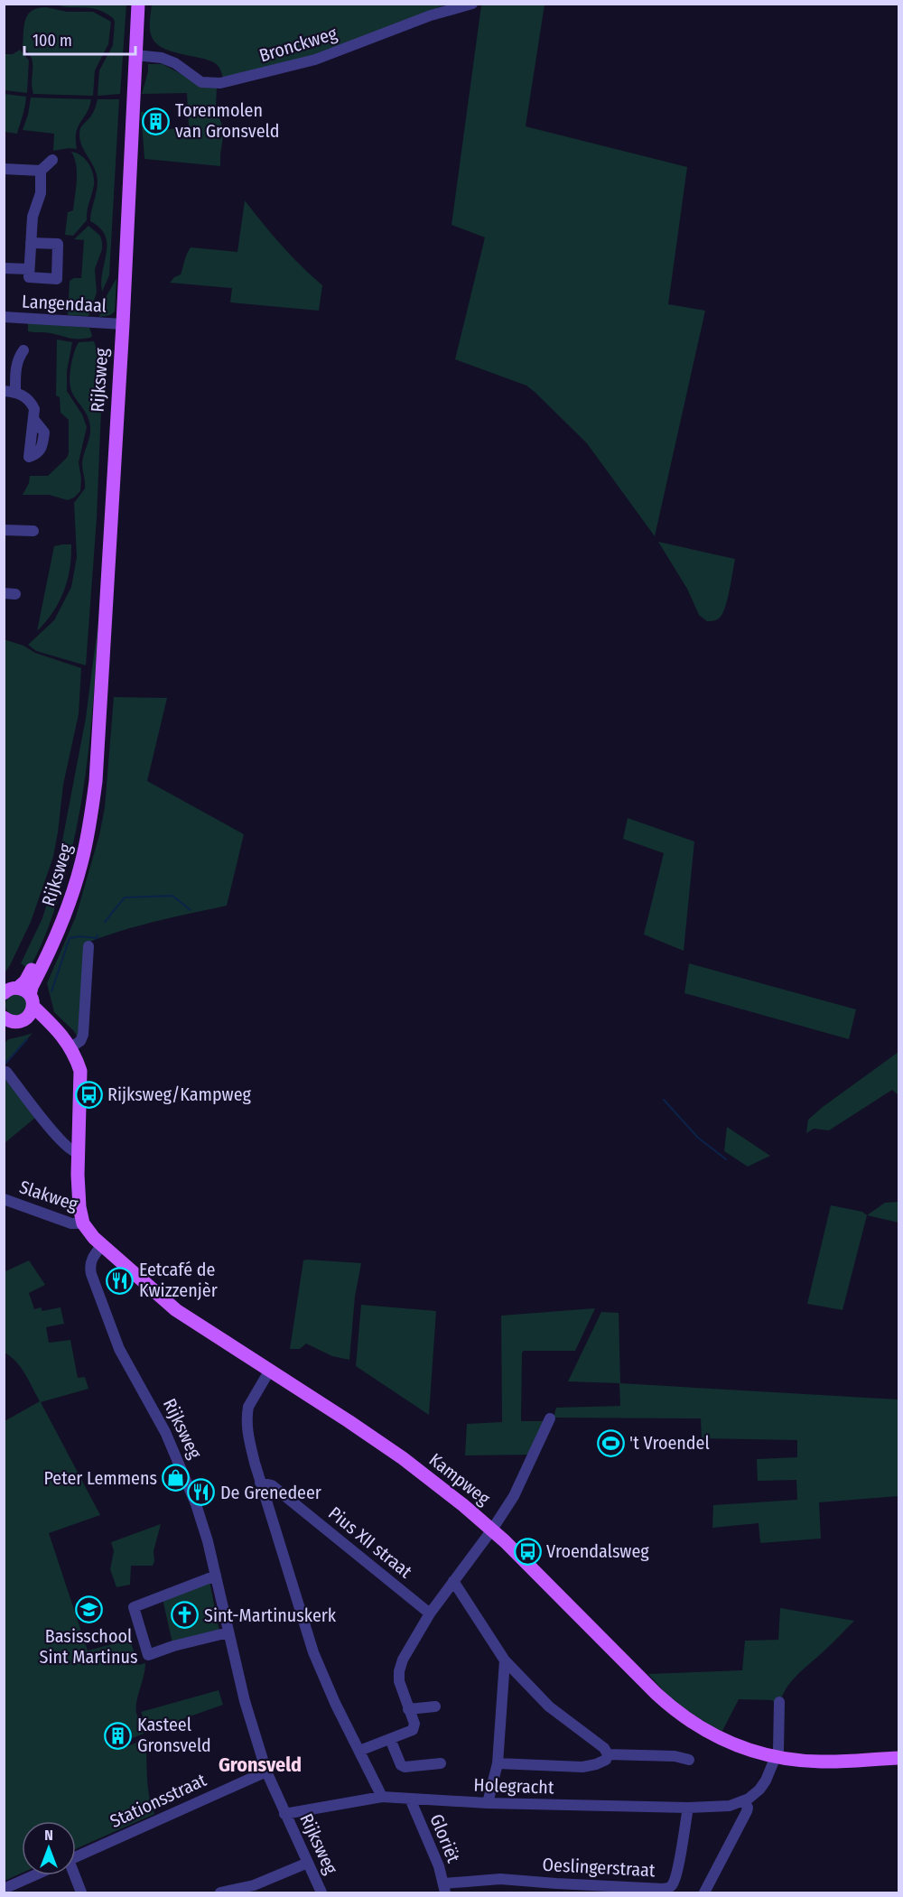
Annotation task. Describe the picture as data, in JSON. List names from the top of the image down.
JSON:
{
  "streets": {
    "main road": ["Rijksweg", "Kampweg"],
    "street": [
      "Bronckweg",
      "Langendaal",
      "Slakweg",
      "Pius XII straat",
      "Holegracht",
      "Stationsstraat",
      "Gloriët",
      "Oeslingerstraat"
    ]
  },
  "crossings": [
    ["Bronckweg", "Rijksweg"],
    ["Langendaal", "Rijksweg"],
    ["Rijksweg", "Kampweg"],
    ["Rijksweg", "Holegracht"],
    ["Rijksweg", "Stationsstraat"],
    ["Holegracht", "Gloriët"],
    ["Holegracht", "Oeslingerstraat"],
    ["Gloriët", "Oeslingerstraat"]
  ],
  "districts": ["Gronsveld"],
  "places": {
    "building": ["Torenmolen van Gronsveld", "Kasteel Gronsveld"],
    "bus stop": ["Rijksweg/Kampweg", "Vroendalsweg"],
    "restaurant": ["Eetcafé de Kwizzenjèr", "De Grenedeer"],
    "sports": ["'t Vroendel"],
    "shop": ["Peter Lemmens"],
    "school or university": ["Basisschool Sint Martinus"],
    "church": ["Sint-Martinuskerk"]
  },
  "scale_bar": "100 m",
  "north": "top"
}
